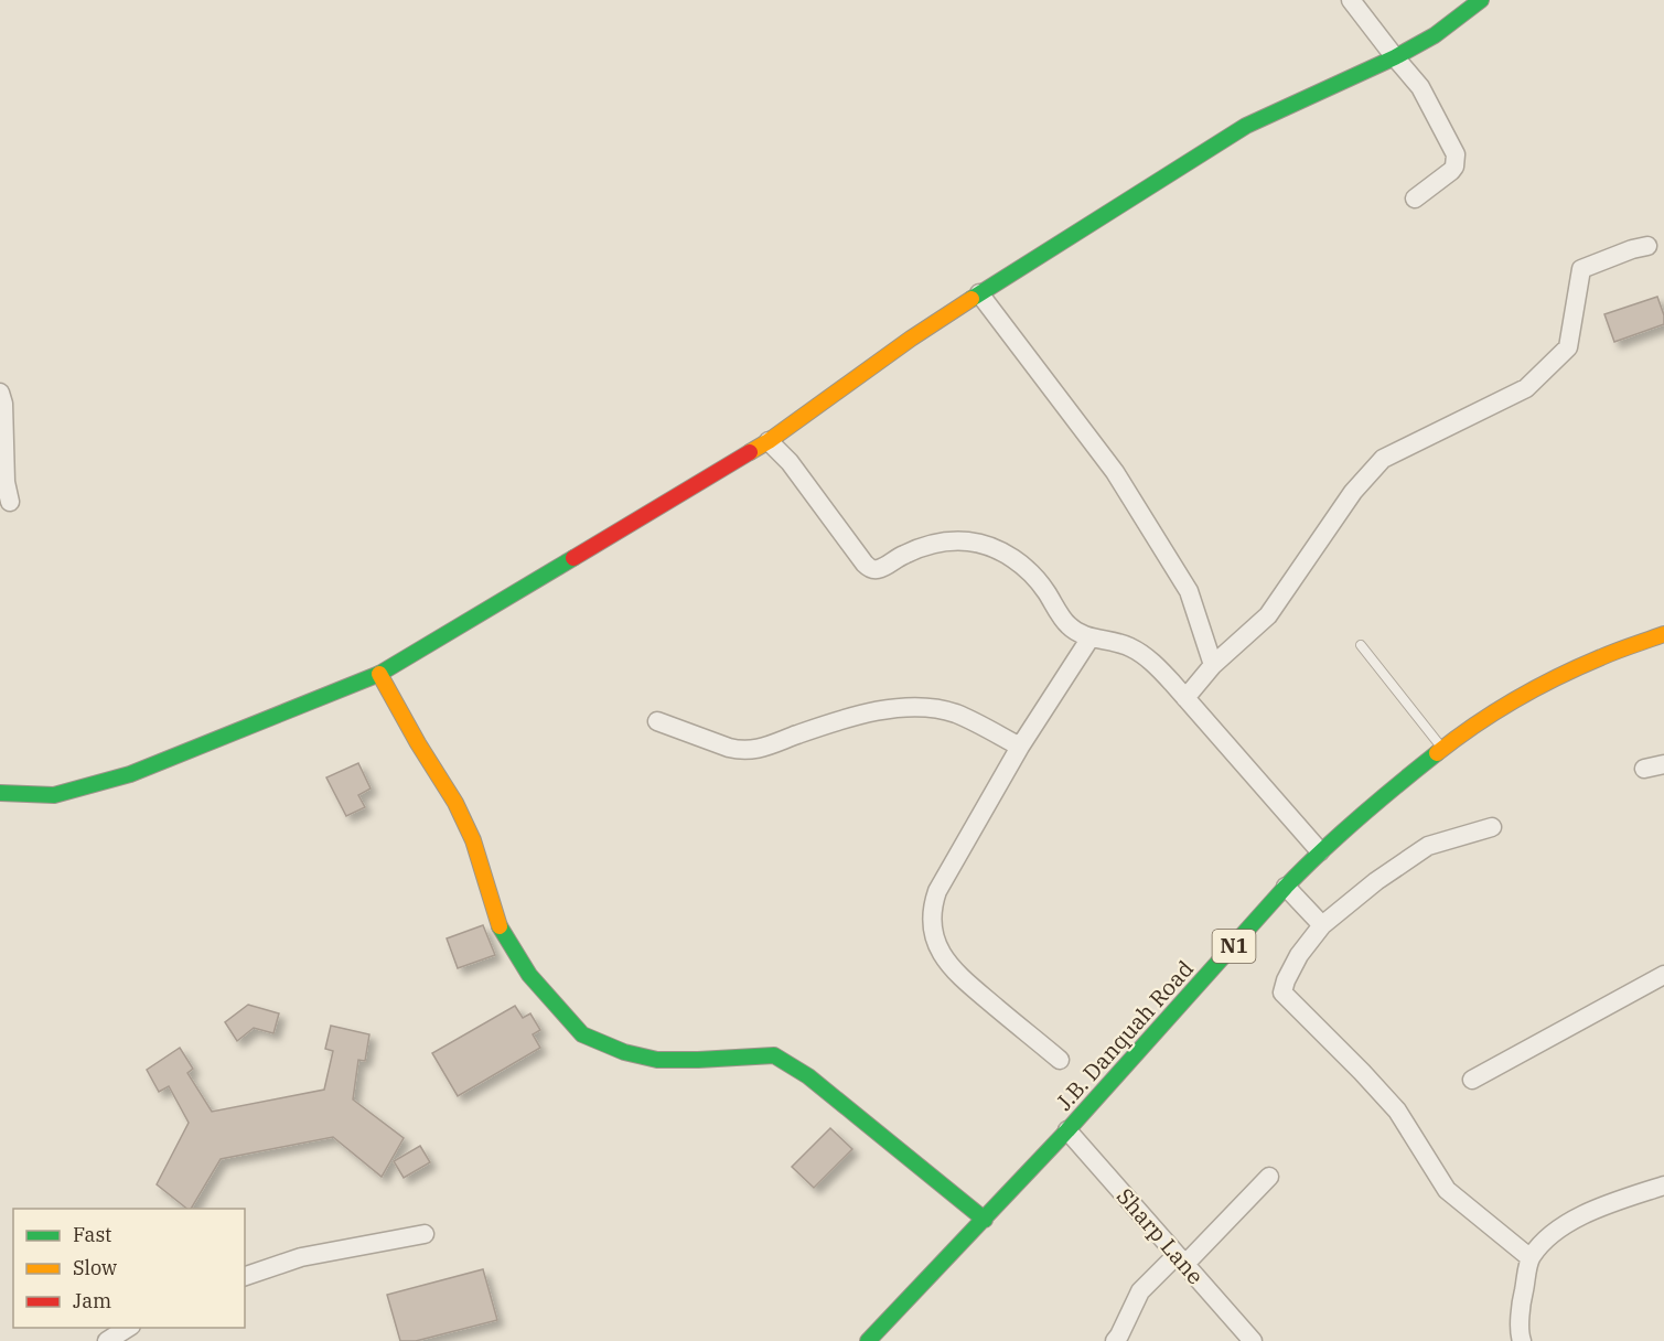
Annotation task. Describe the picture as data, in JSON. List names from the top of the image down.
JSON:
{
  "streets": {
    "main road": ["N1", "J.B. Danquah Road"],
    "street": ["Sharp Lane"]
  },
  "crossings": [
    ["J.B. Danquah Road", "Sharp Lane"]
  ],
  "legend": ["Fast", "Slow", "Jam"]
}
